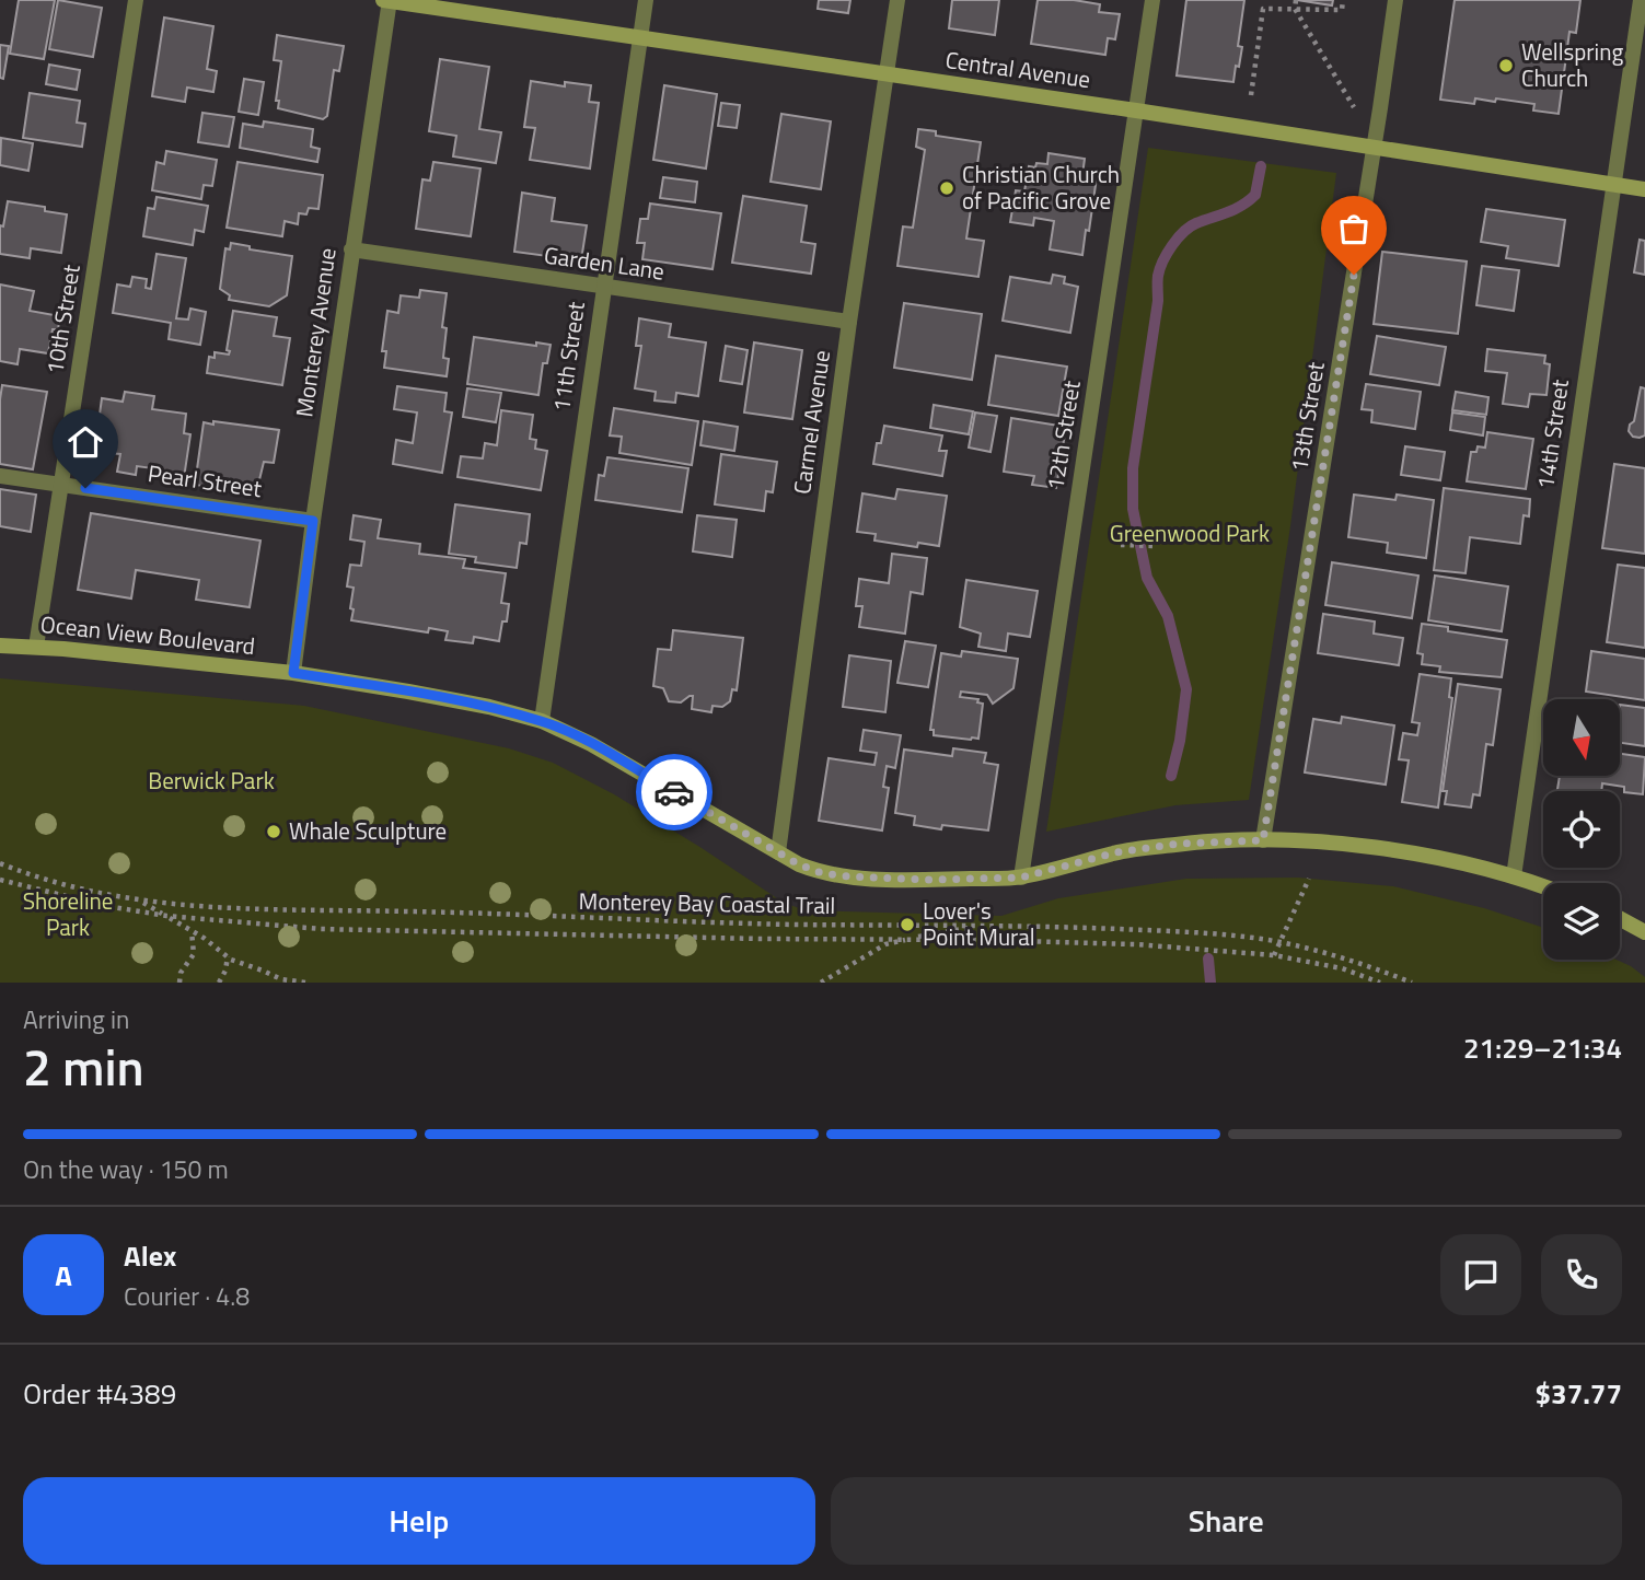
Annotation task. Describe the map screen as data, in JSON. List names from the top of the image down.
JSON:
{
  "streets": {
    "main road": ["Central Avenue", "Ocean View Boulevard"],
    "street": [
      "Garden Lane",
      "10th Street",
      "Monterey Avenue",
      "11th Street",
      "13th Street",
      "Carmel Avenue",
      "14th Street",
      "12th Street",
      "Pearl Street"
    ],
    "path": ["Monterey Bay Coastal Trail"]
  },
  "crossings": [
    ["Central Avenue", "Monterey Avenue"],
    ["Central Avenue", "11th Street"],
    ["Central Avenue", "13th Street"],
    ["Central Avenue", "Carmel Avenue"],
    ["Central Avenue", "14th Street"],
    ["Central Avenue", "12th Street"],
    ["Garden Lane", "Monterey Avenue"],
    ["Garden Lane", "11th Street"],
    ["Garden Lane", "Carmel Avenue"],
    ["10th Street", "Pearl Street"],
    ["10th Street", "Ocean View Boulevard"],
    ["Monterey Avenue", "Pearl Street"],
    ["Monterey Avenue", "Ocean View Boulevard"],
    ["11th Street", "Ocean View Boulevard"],
    ["13th Street", "Ocean View Boulevard"],
    ["Carmel Avenue", "Ocean View Boulevard"],
    ["14th Street", "Ocean View Boulevard"],
    ["12th Street", "Ocean View Boulevard"]
  ],
  "parks": ["Greenwood Park", "Berwick Park", "Shoreline Park"],
  "places": [
    "Wellspring Church",
    "Christian Church of Pacific Grove",
    "Whale Sculpture",
    "Lover's Point Mural"
  ],
  "north": "bottom",
  "page": {
    "heading": ["2 min", "Arriving in", "21:29–21:34"],
    "panel": [
      "Alex",
      "Courier · 4.8",
      "Order #4389",
      "$37.77"
    ],
    "bar": "On the way · 150 m",
    "round": "A",
    "buttons": ["Help", "Share"]
  }
}
